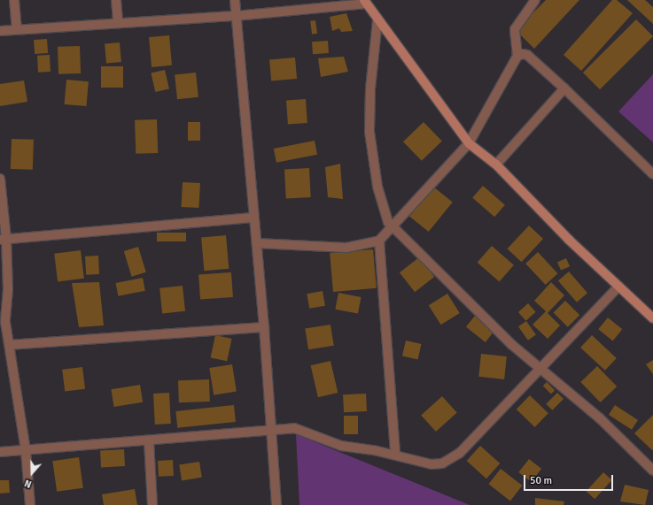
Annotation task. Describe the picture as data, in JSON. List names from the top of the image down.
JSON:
{
  "scale_bar": "50 m",
  "north": "bottom"
}
